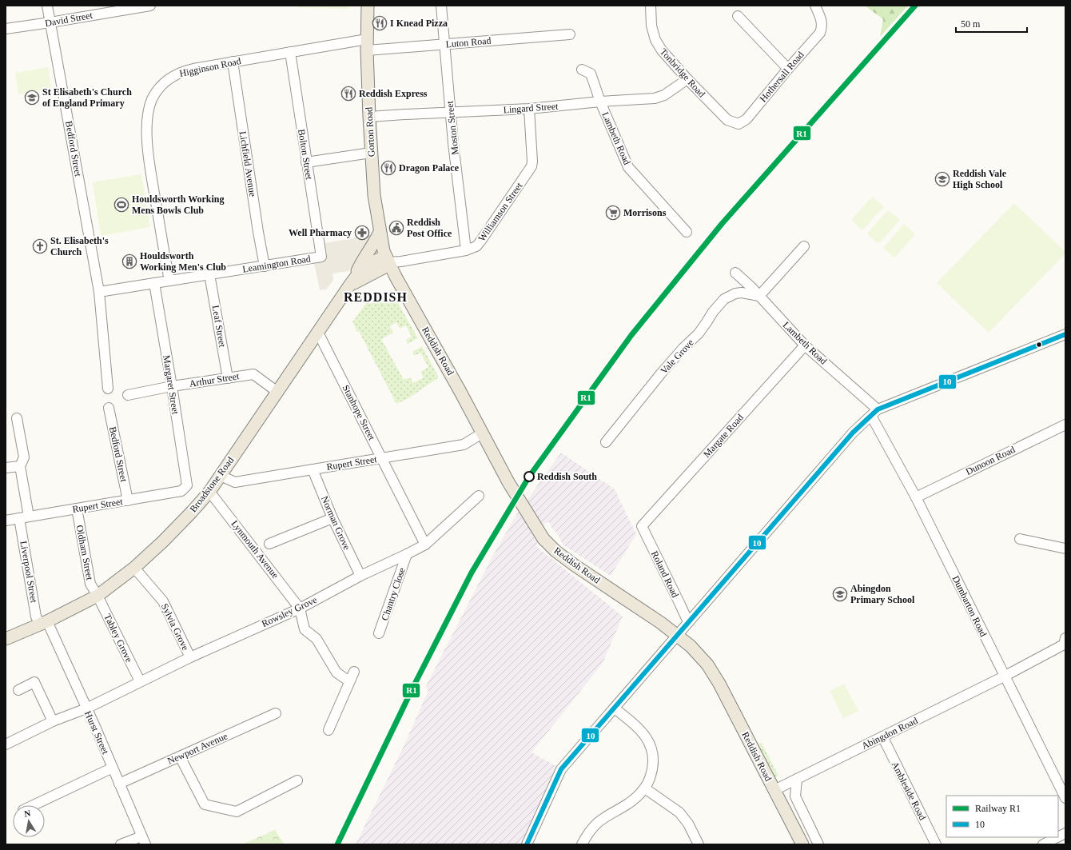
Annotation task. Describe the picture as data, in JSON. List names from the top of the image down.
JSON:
{
  "streets": {
    "main road": ["Gorton Road", "Reddish Road", "Broadstone Road"],
    "street": [
      "David Street",
      "Luton Road",
      "Higginson Road",
      "Tonbridge Road",
      "Hothersall Road",
      "Lingard Street",
      "Moston Street",
      "Lambeth Road",
      "Bedford Street",
      "Bolton Street",
      "Lichfield Avenue",
      "Williamson Street",
      "Leamington Road",
      "Leaf Street",
      "Vale Grove",
      "Arthur Street",
      "Margaret Street",
      "Stanhope Street",
      "Margate Road",
      "Dunoon Road",
      "Rupert Street",
      "Norman Grove",
      "Lynmouth Avenue",
      "Oldham Street",
      "Liverpool Street",
      "Roland Road",
      "Chantry Close",
      "Dumbarton Road",
      "Rowsley Grove",
      "Sylvia Grove",
      "Tabley Grove",
      "Hurst Street",
      "Abingdon Road",
      "Newport Avenue",
      "Ambleside Road"
    ]
  },
  "crossings": [
    ["David Street", "Bedford Street"],
    ["Luton Road", "Higginson Road"],
    ["Luton Road", "Moston Street"],
    ["Luton Road", "Gorton Road"],
    ["Higginson Road", "Gorton Road"],
    ["Higginson Road", "Bolton Street"],
    ["Higginson Road", "Lichfield Avenue"],
    ["Higginson Road", "Leamington Road"],
    ["Tonbridge Road", "Hothersall Road"],
    ["Tonbridge Road", "Lingard Street"],
    ["Lingard Street", "Moston Street"],
    ["Lingard Street", "Gorton Road"],
    ["Lingard Street", "Lambeth Road"],
    ["Lingard Street", "Williamson Street"],
    ["Moston Street", "Williamson Street"],
    ["Gorton Road", "Williamson Street"],
    ["Gorton Road", "Reddish Road"],
    ["Gorton Road", "Broadstone Road"],
    ["Lambeth Road", "Vale Grove"],
    ["Lambeth Road", "Margate Road"],
    ["Lambeth Road", "Dumbarton Road"],
    ["Bedford Street", "Leamington Road"],
    ["Bedford Street", "Rupert Street"],
    ["Bolton Street", "Leamington Road"],
    ["Lichfield Avenue", "Leamington Road"],
    ["Williamson Street", "Reddish Road"],
    ["Williamson Street", "Broadstone Road"],
    ["Leamington Road", "Leaf Street"],
    ["Leamington Road", "Margaret Street"],
    ["Leaf Street", "Arthur Street"],
    ["Reddish Road", "Rupert Street"],
    ["Reddish Road", "Broadstone Road"],
    ["Reddish Road", "Abingdon Road"],
    ["Arthur Street", "Margaret Street"],
    ["Arthur Street", "Broadstone Road"],
    ["Margaret Street", "Rupert Street"],
    ["Stanhope Street", "Rupert Street"],
    ["Stanhope Street", "Broadstone Road"],
    ["Stanhope Street", "Rowsley Grove"],
    ["Margate Road", "Roland Road"],
    ["Dunoon Road", "Dumbarton Road"],
    ["Rupert Street", "Broadstone Road"],
    ["Rupert Street", "Norman Grove"],
    ["Rupert Street", "Oldham Street"],
    ["Rupert Street", "Liverpool Street"],
    ["Broadstone Road", "Lynmouth Avenue"],
    ["Broadstone Road", "Oldham Street"],
    ["Broadstone Road", "Liverpool Street"],
    ["Broadstone Road", "Sylvia Grove"],
    ["Broadstone Road", "Tabley Grove"],
    ["Broadstone Road", "Hurst Street"],
    ["Norman Grove", "Rowsley Grove"],
    ["Lynmouth Avenue", "Rowsley Grove"],
    ["Oldham Street", "Tabley Grove"],
    ["Liverpool Street", "Hurst Street"],
    ["Chantry Close", "Rowsley Grove"],
    ["Dumbarton Road", "Abingdon Road"],
    ["Rowsley Grove", "Sylvia Grove"],
    ["Rowsley Grove", "Tabley Grove"],
    ["Rowsley Grove", "Hurst Street"],
    ["Hurst Street", "Newport Avenue"],
    ["Abingdon Road", "Ambleside Road"]
  ],
  "districts": ["REDDISH"],
  "places": {
    "restaurant": ["I Knead Pizza", "Reddish Express", "Dragon Palace"],
    "school or university": ["St Elisabeth's Church of England Primary", "Reddish Vale High School", "Abingdon Primary School"],
    "sports": ["Houldsworth Working Mens Bowls Club"],
    "supermarket": ["Morrisons"],
    "public building": ["Reddish Post Office"],
    "pharmacy": ["Well Pharmacy"],
    "church": ["St. Elisabeth's Church"],
    "building": ["Houldsworth Working Men's Club"],
    "other": ["Reddish South"]
  },
  "lines": ["rail line R1", "transit line 10"],
  "legend": ["Railway R1", "10"],
  "scale_bar": "50 m",
  "north": "top"
}
